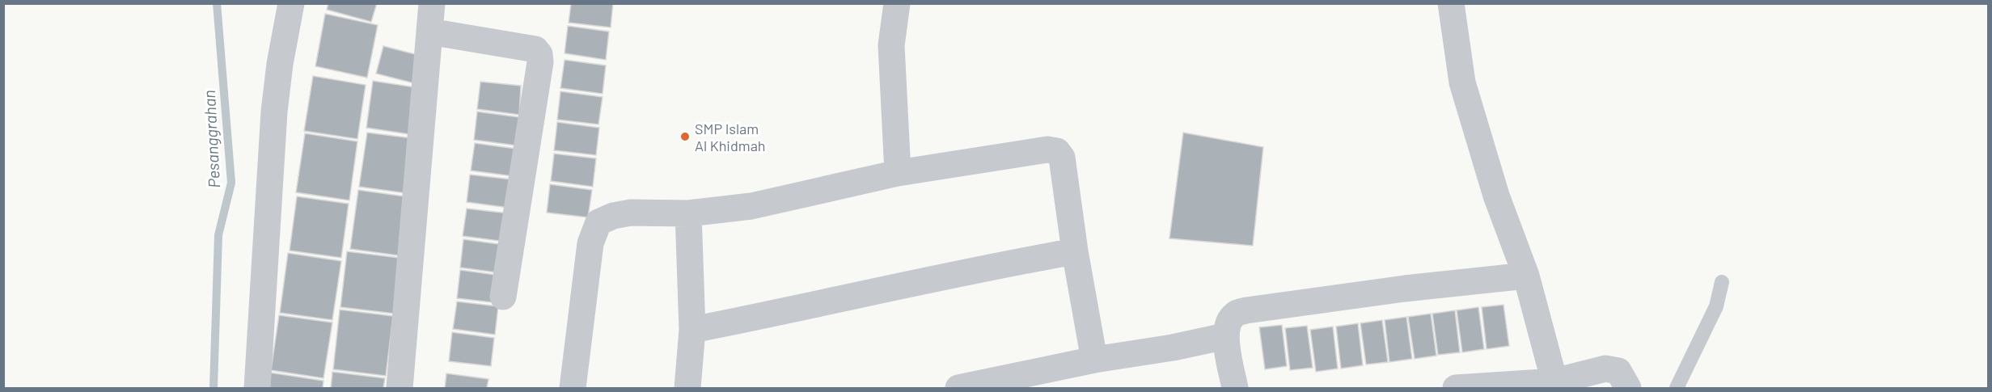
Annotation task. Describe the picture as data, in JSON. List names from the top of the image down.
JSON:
{
  "water": ["Pesanggrahan"],
  "places": ["SMP Islam Al Khidmah"]
}
